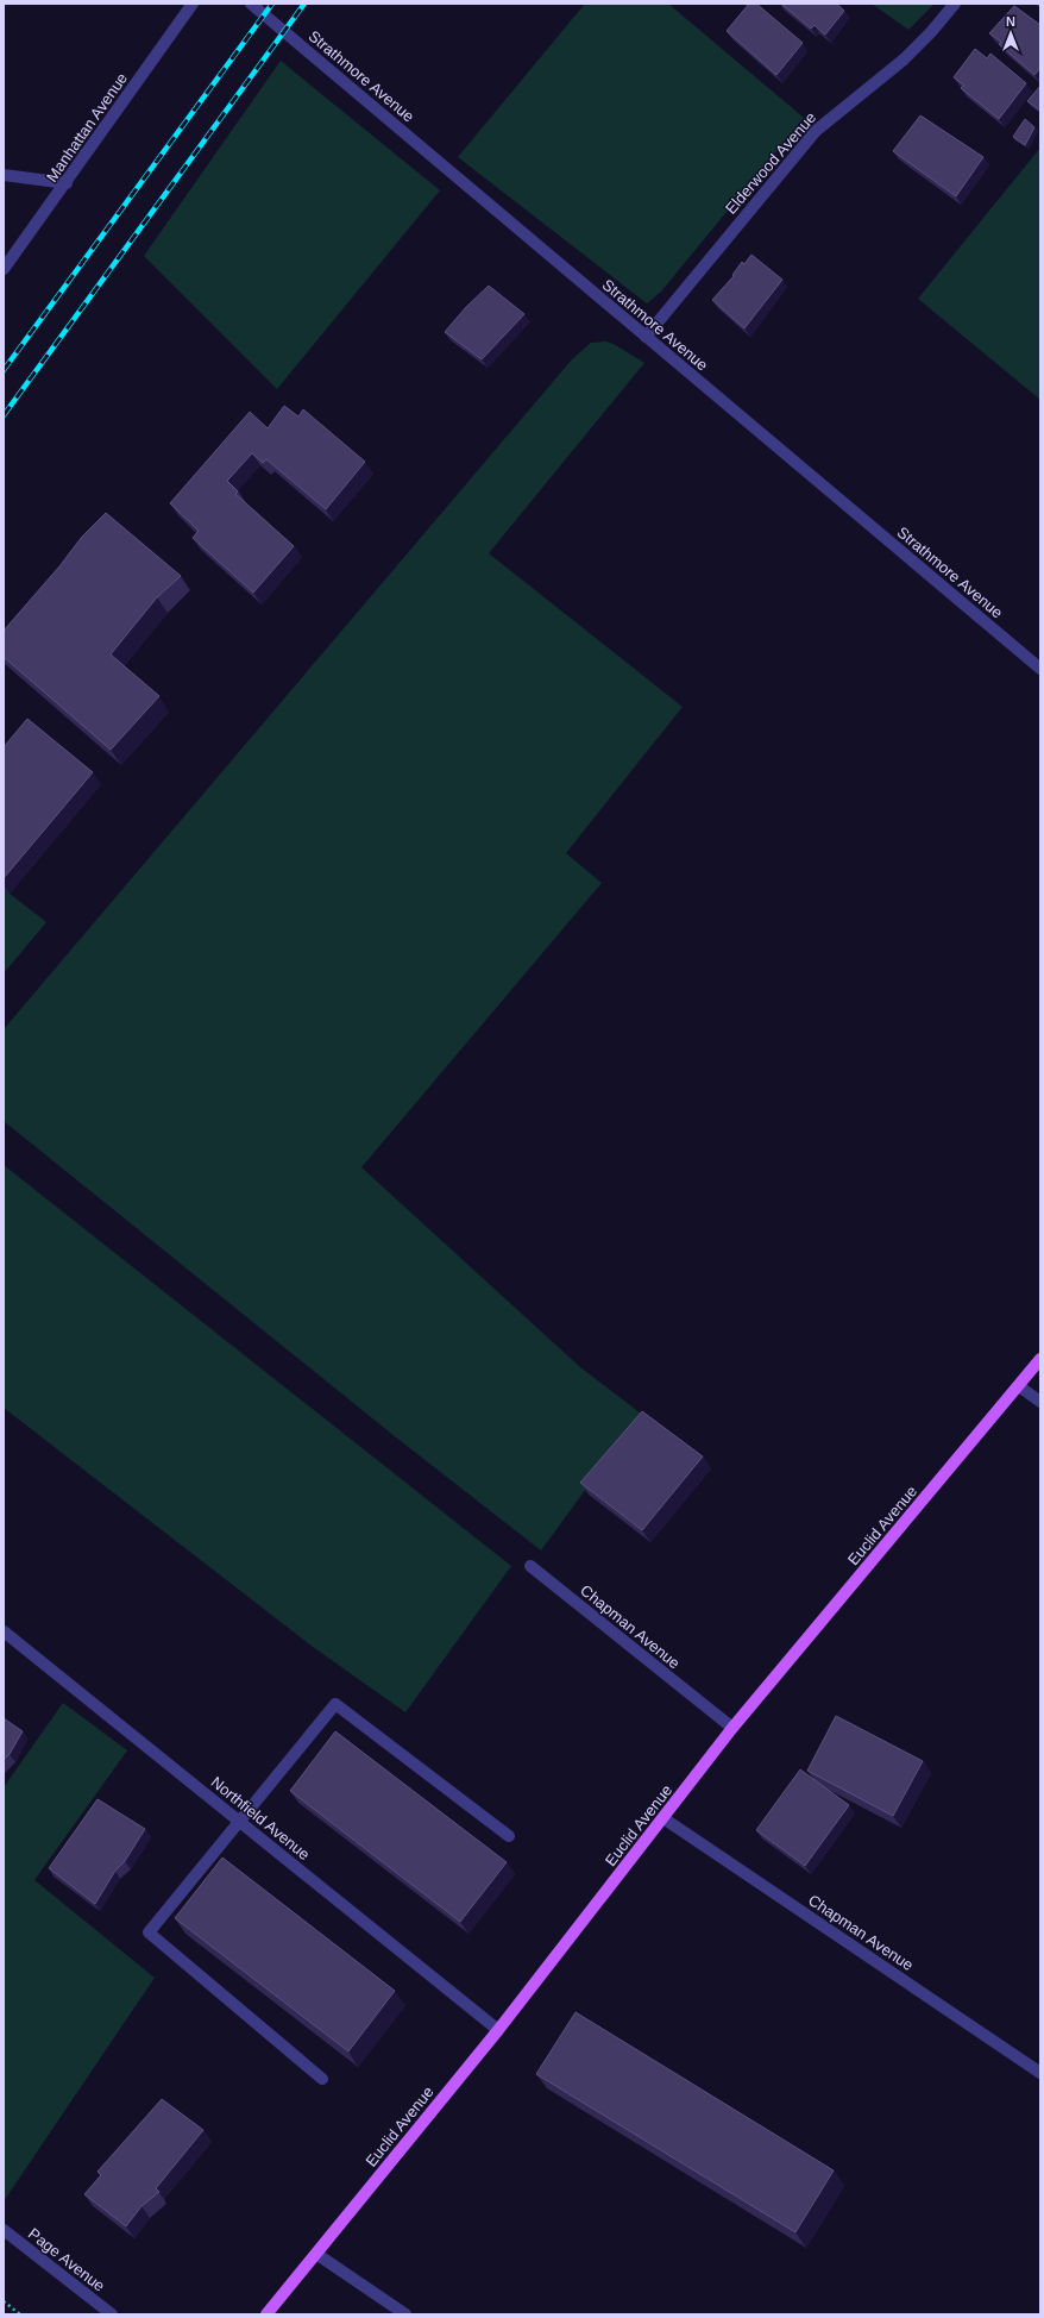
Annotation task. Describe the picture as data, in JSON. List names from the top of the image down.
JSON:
{
  "streets": {
    "main road": ["Euclid Avenue"],
    "street": [
      "Strathmore Avenue",
      "Manhattan Avenue",
      "Elderwood Avenue",
      "Chapman Avenue",
      "Northfield Avenue",
      "Page Avenue"
    ]
  },
  "crossings": [
    ["Strathmore Avenue", "Elderwood Avenue"],
    ["Euclid Avenue", "Chapman Avenue"],
    ["Euclid Avenue", "Northfield Avenue"]
  ],
  "north": "top"
}
